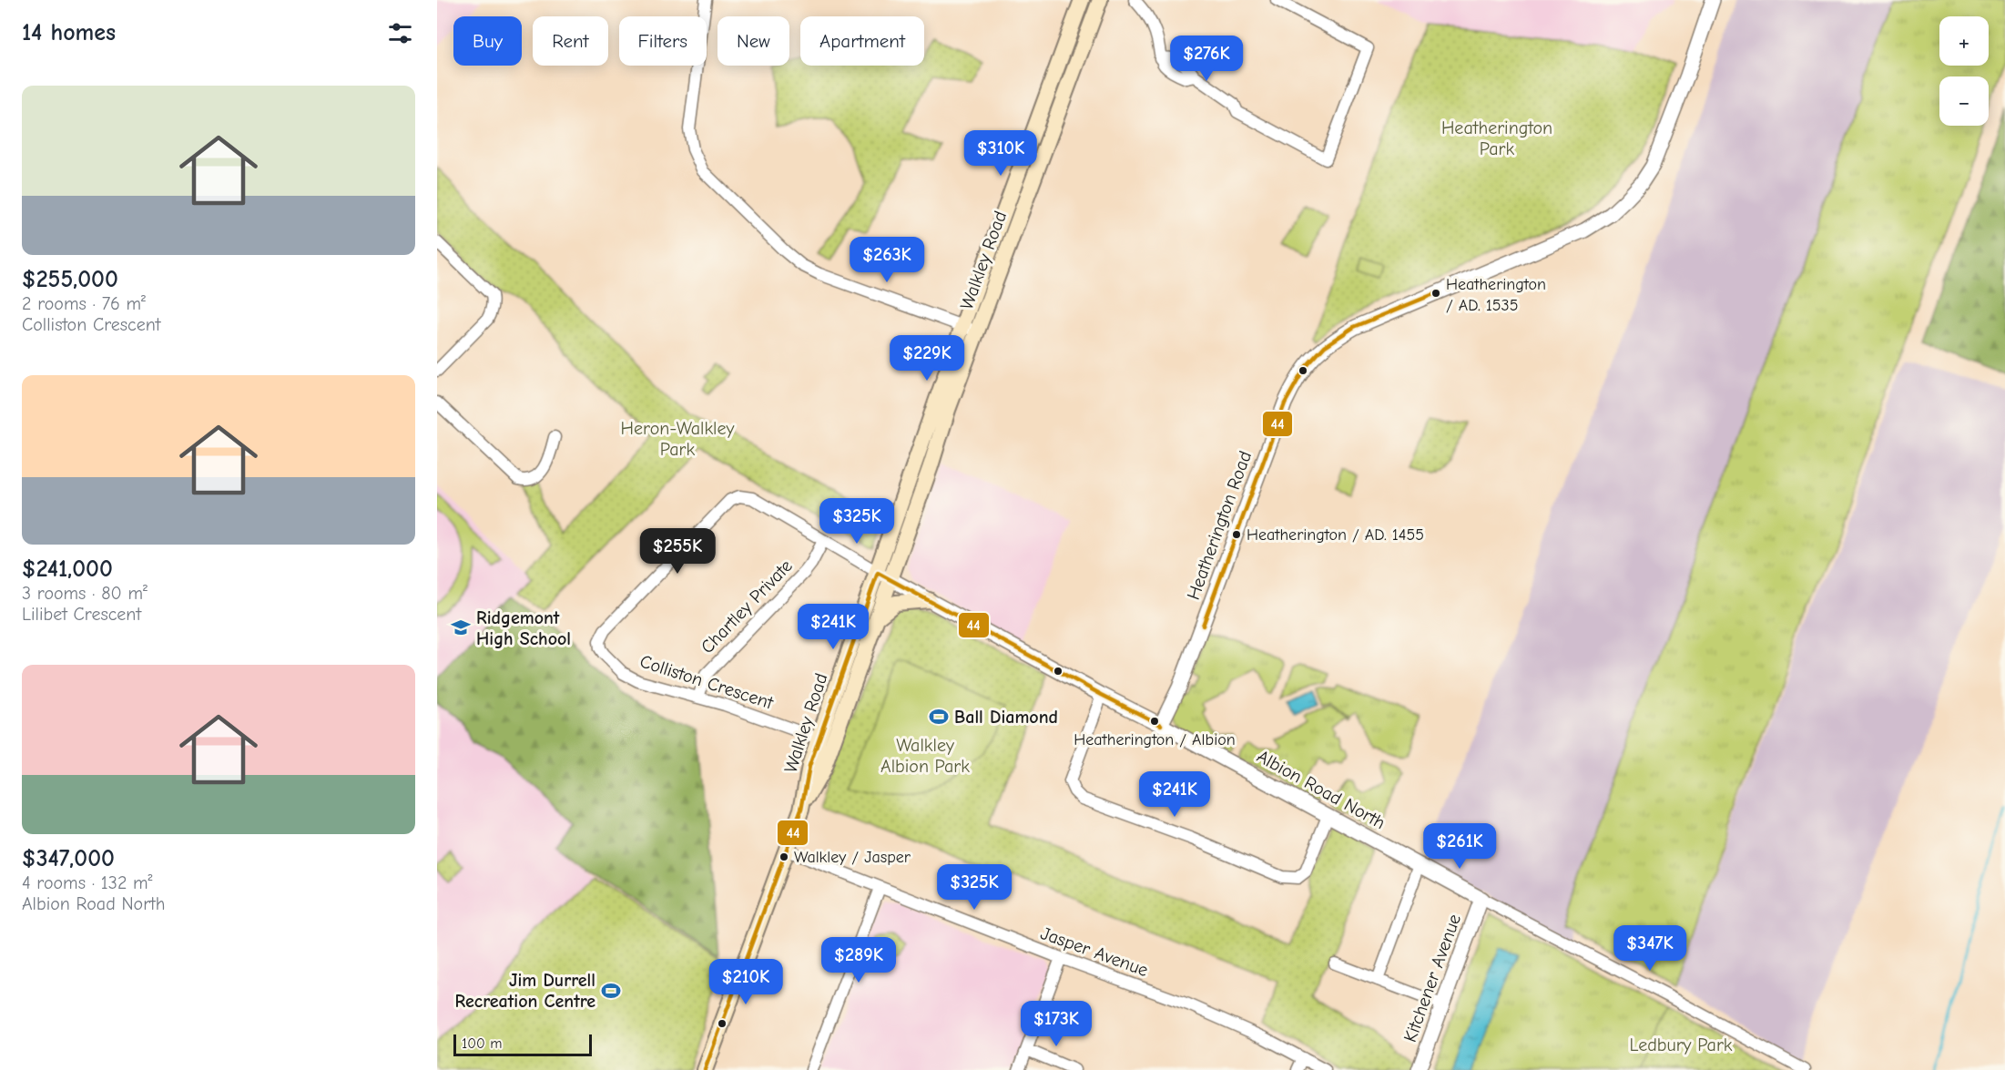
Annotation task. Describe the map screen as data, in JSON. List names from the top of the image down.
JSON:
{
  "streets": {
    "main road": ["Walkley Road"],
    "street": [
      "Heatherington Road",
      "Chartley Private",
      "Colliston Crescent",
      "Albion Road North",
      "Jasper Avenue",
      "Kitchener Avenue"
    ]
  },
  "crossings": [
    ["Walkley Road", "Colliston Crescent"],
    ["Walkley Road", "Albion Road North"],
    ["Walkley Road", "Jasper Avenue"],
    ["Heatherington Road", "Albion Road North"],
    ["Chartley Private", "Colliston Crescent"],
    ["Colliston Crescent", "Albion Road North"],
    ["Albion Road North", "Kitchener Avenue"]
  ],
  "parks": [
    "Heatherington Park",
    "Heron-Walkley Park",
    "Walkley Albion Park",
    "Ledbury Park"
  ],
  "places": {
    "other": [
      "Heatherington / AD. 1535",
      "Heatherington / AD. 1455",
      "Heatherington / Albion",
      "Walkley / Jasper"
    ],
    "school or university": ["Ridgemont High School"],
    "sports": ["Ball Diamond", "Jim Durrell Recreation Centre"]
  },
  "lines": ["transit line 44"],
  "scale_bar": "100 m",
  "page": {
    "heading": "14 homes",
    "map_buttons": ["+", "−"],
    "chip": [
      "Buy",
      "Rent",
      "Filters",
      "New",
      "Apartment"
    ],
    "price": [
      "$276K",
      "$310K",
      "$263K",
      "$229K",
      "$325K",
      "$255K",
      "$241K",
      "$241K",
      "$261K",
      "$325K",
      "$347K",
      "$289K",
      "$210K",
      "$173K"
    ],
    "list": [
      {
        "name": "$255,000",
        "note": "2 rooms · 76 m² · Colliston Crescent"
      },
      {
        "name": "$241,000",
        "note": "3 rooms · 80 m² · Lilibet Crescent"
      },
      {
        "name": "$347,000",
        "note": "4 rooms · 132 m² · Albion Road North"
      }
    ],
    "scale": "100 m"
  }
}
